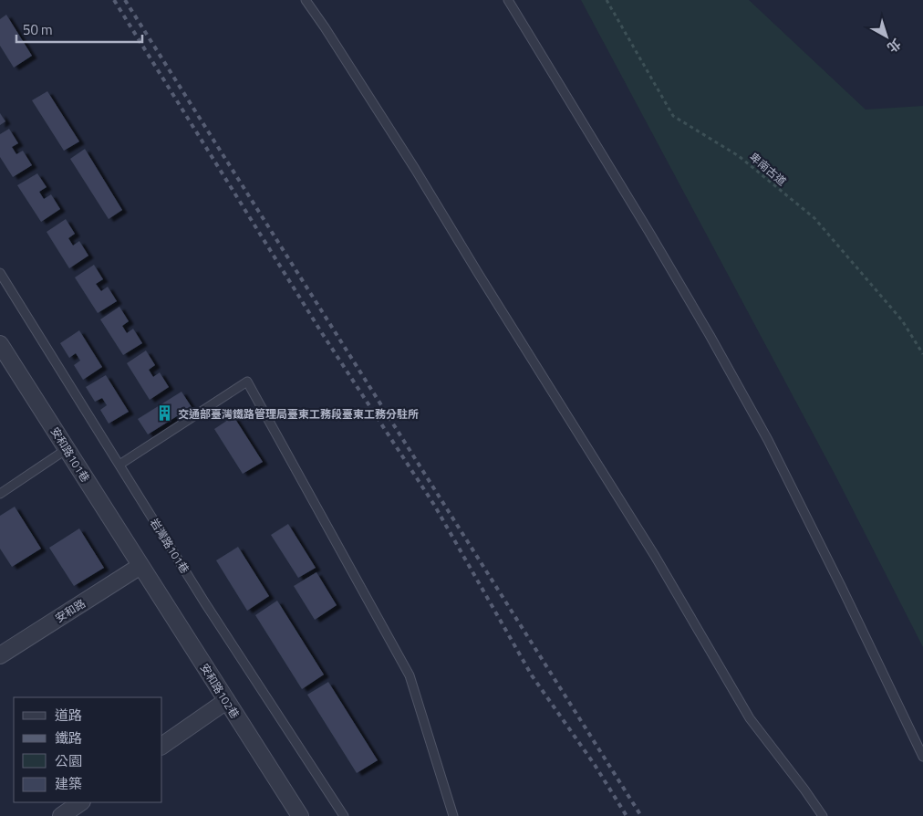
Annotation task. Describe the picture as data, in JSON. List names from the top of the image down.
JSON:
{
  "streets": {
    "street": ["安和路101巷", "安和路", "安和路102巷"],
    "lane": ["岩灣路101巷"],
    "path": ["卑南古道"]
  },
  "crossings": [
    ["安和路101巷", "安和路"],
    ["安和路101巷", "安和路102巷"],
    ["安和路", "安和路102巷"]
  ],
  "places": {
    "building": ["交通部臺灣鐵路管理局臺東工務段臺東工務分駐所"]
  },
  "legend": [
    "道路",
    "鐵路",
    "公園",
    "建築"
  ],
  "scale_bar": "50 m",
  "north": "bottom right"
}
